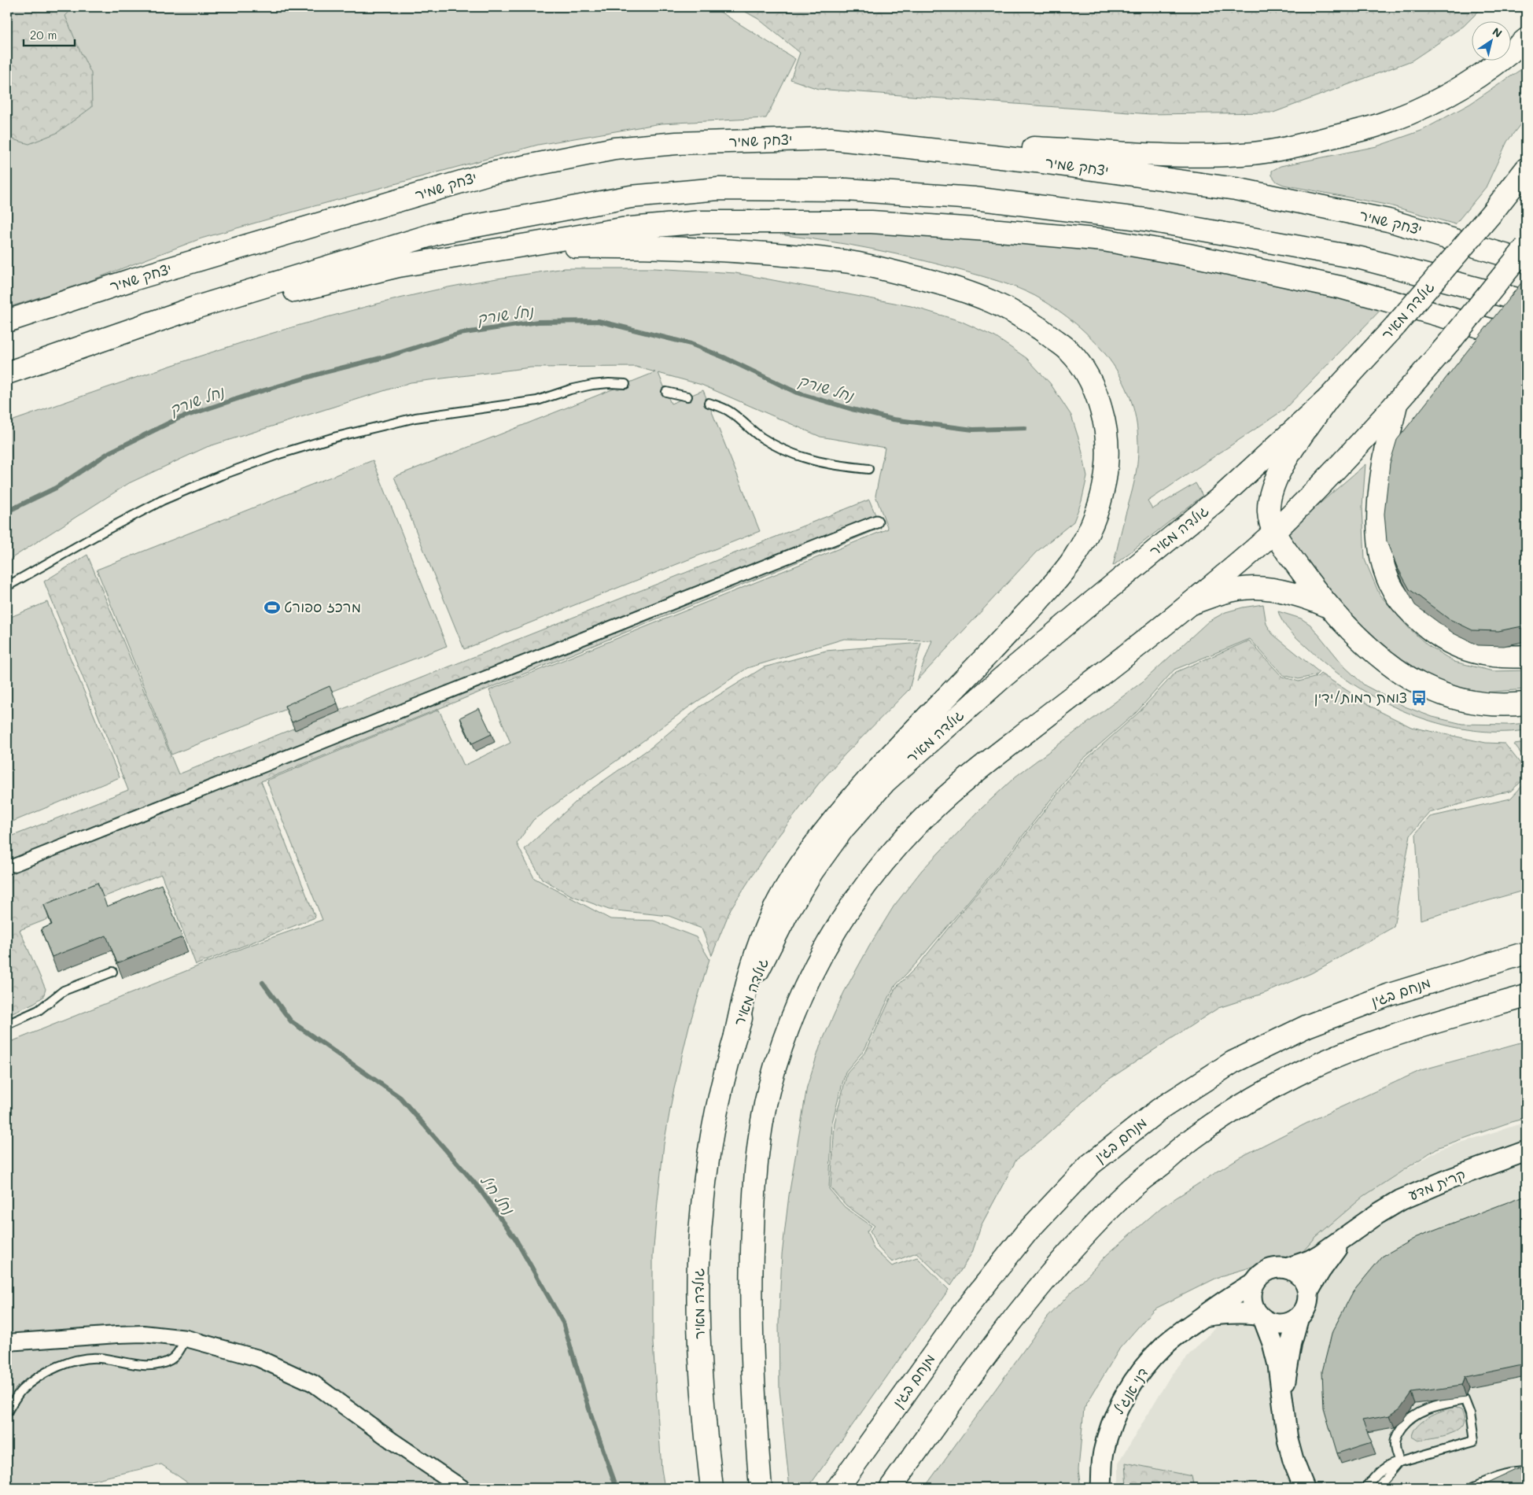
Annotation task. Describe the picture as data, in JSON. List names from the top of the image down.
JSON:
{
  "streets": {
    "main road": ["יצחק שמיר", "גולדה מאיר", "מנחם בגין"],
    "street": ["קרית מדע", "דני אנג'ל"]
  },
  "crossings": [
    ["קרית מדע", "דני אנג'ל"]
  ],
  "water": ["נחל שורק", "נחל חיל"],
  "places": {
    "sports": ["מרכז ספורט"],
    "bus stop": ["צומת רמות/ידין"]
  },
  "scale_bar": "20 m",
  "north": "top right"
}
